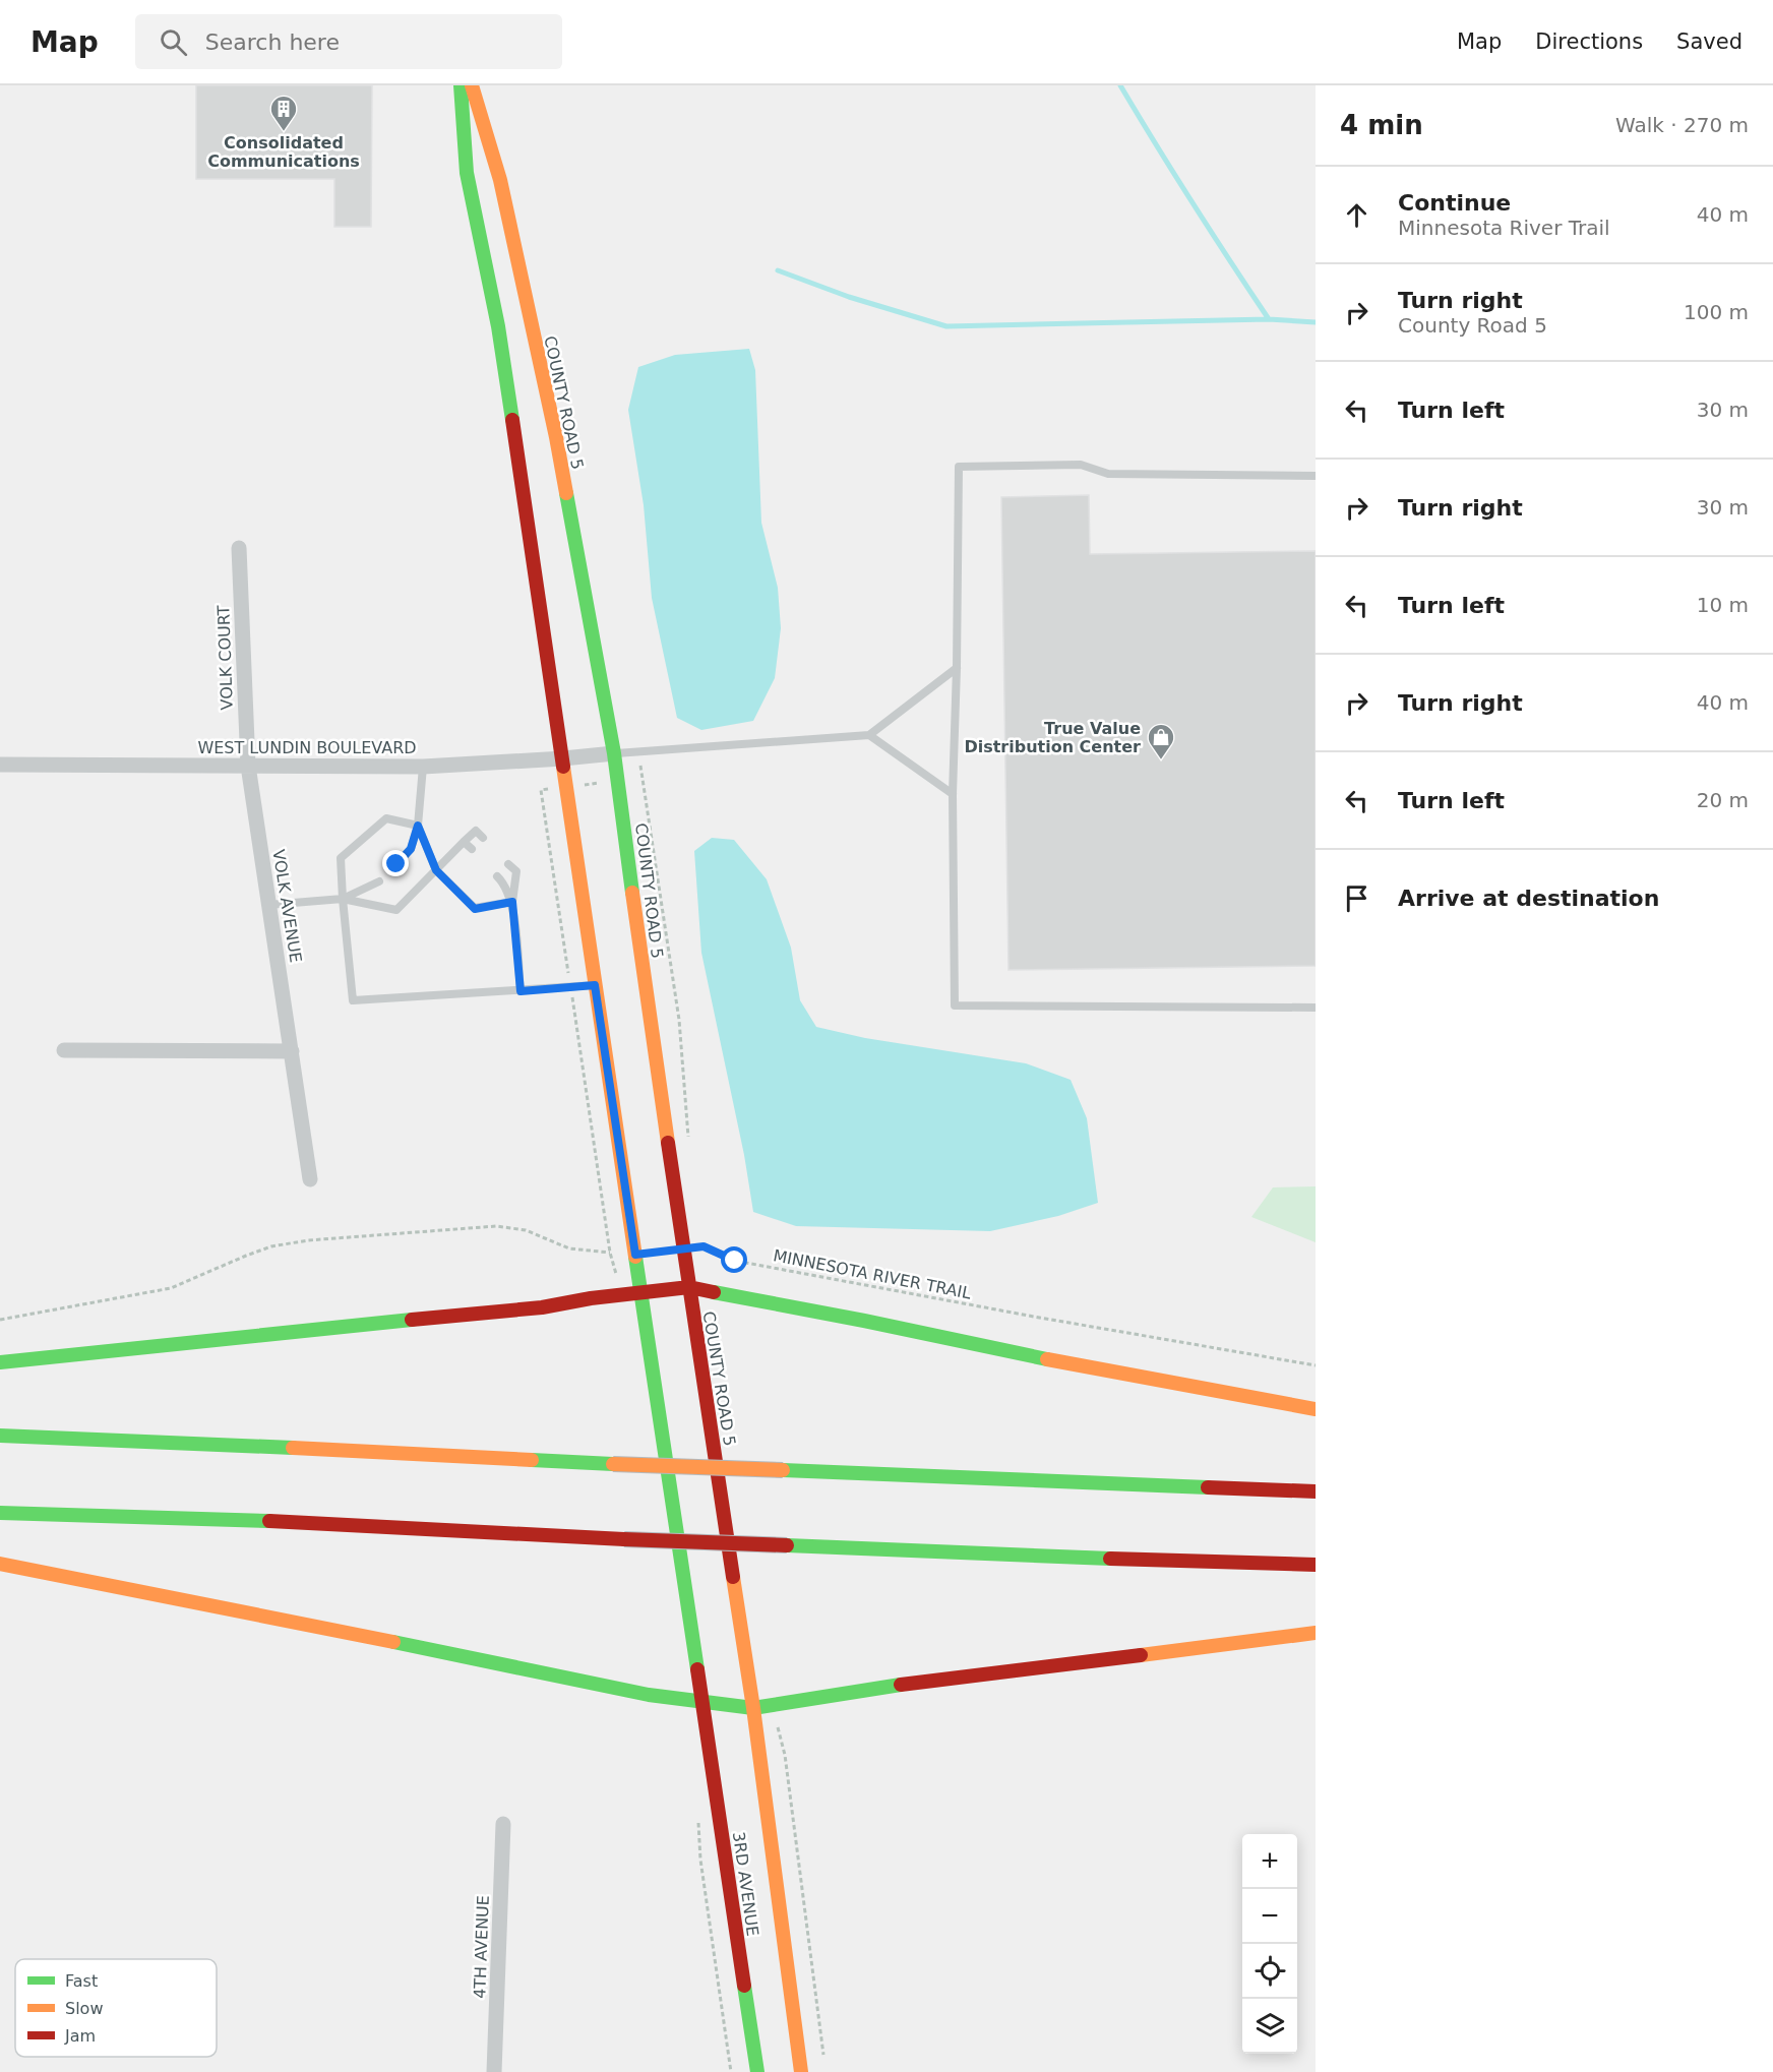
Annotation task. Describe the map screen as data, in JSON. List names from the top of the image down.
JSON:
{
  "streets": {
    "main road": ["COUNTY ROAD 5", "3RD AVENUE"],
    "street": [
      "VOLK COURT",
      "WEST LUNDIN BOULEVARD",
      "VOLK AVENUE",
      "4TH AVENUE"
    ],
    "path": ["MINNESOTA RIVER TRAIL"]
  },
  "crossings": [
    ["COUNTY ROAD 5", "WEST LUNDIN BOULEVARD"],
    ["COUNTY ROAD 5", "MINNESOTA RIVER TRAIL"],
    ["COUNTY ROAD 5", "3RD AVENUE"],
    ["VOLK COURT", "WEST LUNDIN BOULEVARD"],
    ["VOLK COURT", "VOLK AVENUE"],
    ["WEST LUNDIN BOULEVARD", "VOLK AVENUE"]
  ],
  "places": {
    "building": ["Consolidated Communications"],
    "shop": ["True Value Distribution Center"]
  },
  "legend": ["Fast", "Slow", "Jam"],
  "page": {
    "header": "Map",
    "search": "Search here",
    "nav": ["Map", "Directions", "Saved"],
    "heading": ["4 min", "Walk · 270 m"],
    "list": [
      ["Continue", "Minnesota River Trail", "40 m"],
      ["Turn right", "County Road 5", "100 m"],
      ["Turn left", "30 m"],
      ["Turn right", "30 m"],
      ["Turn left", "10 m"],
      ["Turn right", "40 m"],
      ["Turn left", "20 m"],
      "Arrive at destination"
    ],
    "map_buttons": ["+", "−"]
  }
}
